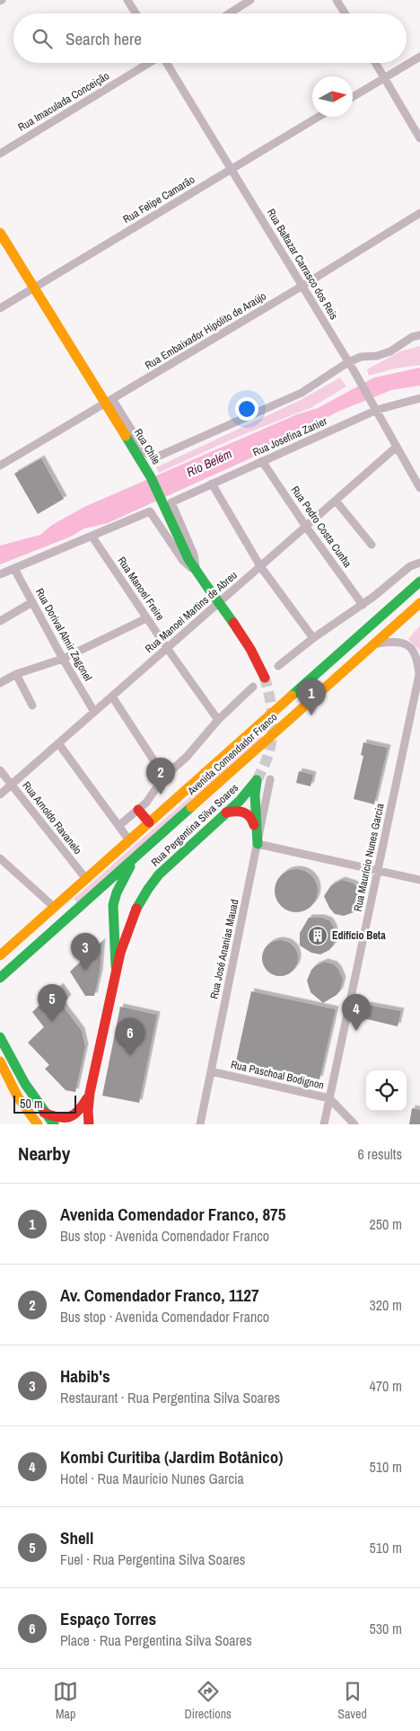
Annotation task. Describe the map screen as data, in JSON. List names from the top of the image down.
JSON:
{
  "streets": {
    "main road": ["Rua Chile", "Avenida Comendador Franco", "Rua Pergentina Silva Soares"],
    "street": [
      "Rua Imaculada Conceição",
      "Rua Felipe Camarão",
      "Rua Baltazar Carrasco dos Reis",
      "Rua Embaixador Hipólito de Araújo",
      "Rua Josefina Zanier",
      "Rua Pedro Costa Cunha",
      "Rua Manoel Freire",
      "Rua Manoel Martins de Abreu",
      "Rua Dorival Almir Zagonel",
      "Rua Arnoldo Ravanelo",
      "Rua Maurício Nunes Garcia",
      "Rua José Ananias Mauad",
      "Rua Paschoal Bodignon"
    ]
  },
  "crossings": [
    ["Rua Felipe Camarão", "Rua Baltazar Carrasco dos Reis"],
    ["Rua Felipe Camarão", "Rua Chile"],
    ["Rua Baltazar Carrasco dos Reis", "Rua Embaixador Hipólito de Araújo"],
    ["Rua Baltazar Carrasco dos Reis", "Rua Josefina Zanier"],
    ["Rua Baltazar Carrasco dos Reis", "Rua Manoel Martins de Abreu"],
    ["Rua Embaixador Hipólito de Araújo", "Rua Chile"],
    ["Rua Josefina Zanier", "Rua Chile"],
    ["Rua Josefina Zanier", "Rua Pedro Costa Cunha"],
    ["Rua Chile", "Rua Manoel Martins de Abreu"],
    ["Rua Pedro Costa Cunha", "Rua Manoel Martins de Abreu"],
    ["Rua Manoel Freire", "Rua Manoel Martins de Abreu"],
    ["Rua Manoel Martins de Abreu", "Rua Dorival Almir Zagonel"],
    ["Rua Manoel Martins de Abreu", "Rua Arnoldo Ravanelo"],
    ["Avenida Comendador Franco", "Rua Arnoldo Ravanelo"],
    ["Avenida Comendador Franco", "Rua Maurício Nunes Garcia"],
    ["Rua Pergentina Silva Soares", "Rua José Ananias Mauad"],
    ["Rua Maurício Nunes Garcia", "Rua Paschoal Bodignon"],
    ["Rua José Ananias Mauad", "Rua Paschoal Bodignon"]
  ],
  "water": ["Rio Belém"],
  "places": {
    "building": ["Edifício Beta"]
  },
  "scale_bar": "50 m",
  "north": "right",
  "page": {
    "search": "Search here",
    "pins": [
      "1",
      "2",
      "3",
      "5",
      "4",
      "6"
    ],
    "scale": "50 m",
    "heading": ["Nearby", "6 results"],
    "list": [
      {
        "mark": "1",
        "name": "Avenida Comendador Franco, 875",
        "note": "Bus stop · Avenida Comendador Franco",
        "value": "250 m"
      },
      {
        "mark": "2",
        "name": "Av. Comendador Franco, 1127",
        "note": "Bus stop · Avenida Comendador Franco",
        "value": "320 m"
      },
      {
        "mark": "3",
        "name": "Habib's",
        "note": "Restaurant · Rua Pergentina Silva Soares",
        "value": "470 m"
      },
      {
        "mark": "4",
        "name": "Kombi Curitiba (Jardim Botânico)",
        "note": "Hotel · Rua Maurício Nunes Garcia",
        "value": "510 m"
      },
      {
        "mark": "5",
        "name": "Shell",
        "note": "Fuel · Rua Pergentina Silva Soares",
        "value": "510 m"
      },
      {
        "mark": "6",
        "name": "Espaço Torres",
        "note": "Place · Rua Pergentina Silva Soares",
        "value": "530 m"
      }
    ],
    "nav": ["Map", "Directions", "Saved"]
  }
}
